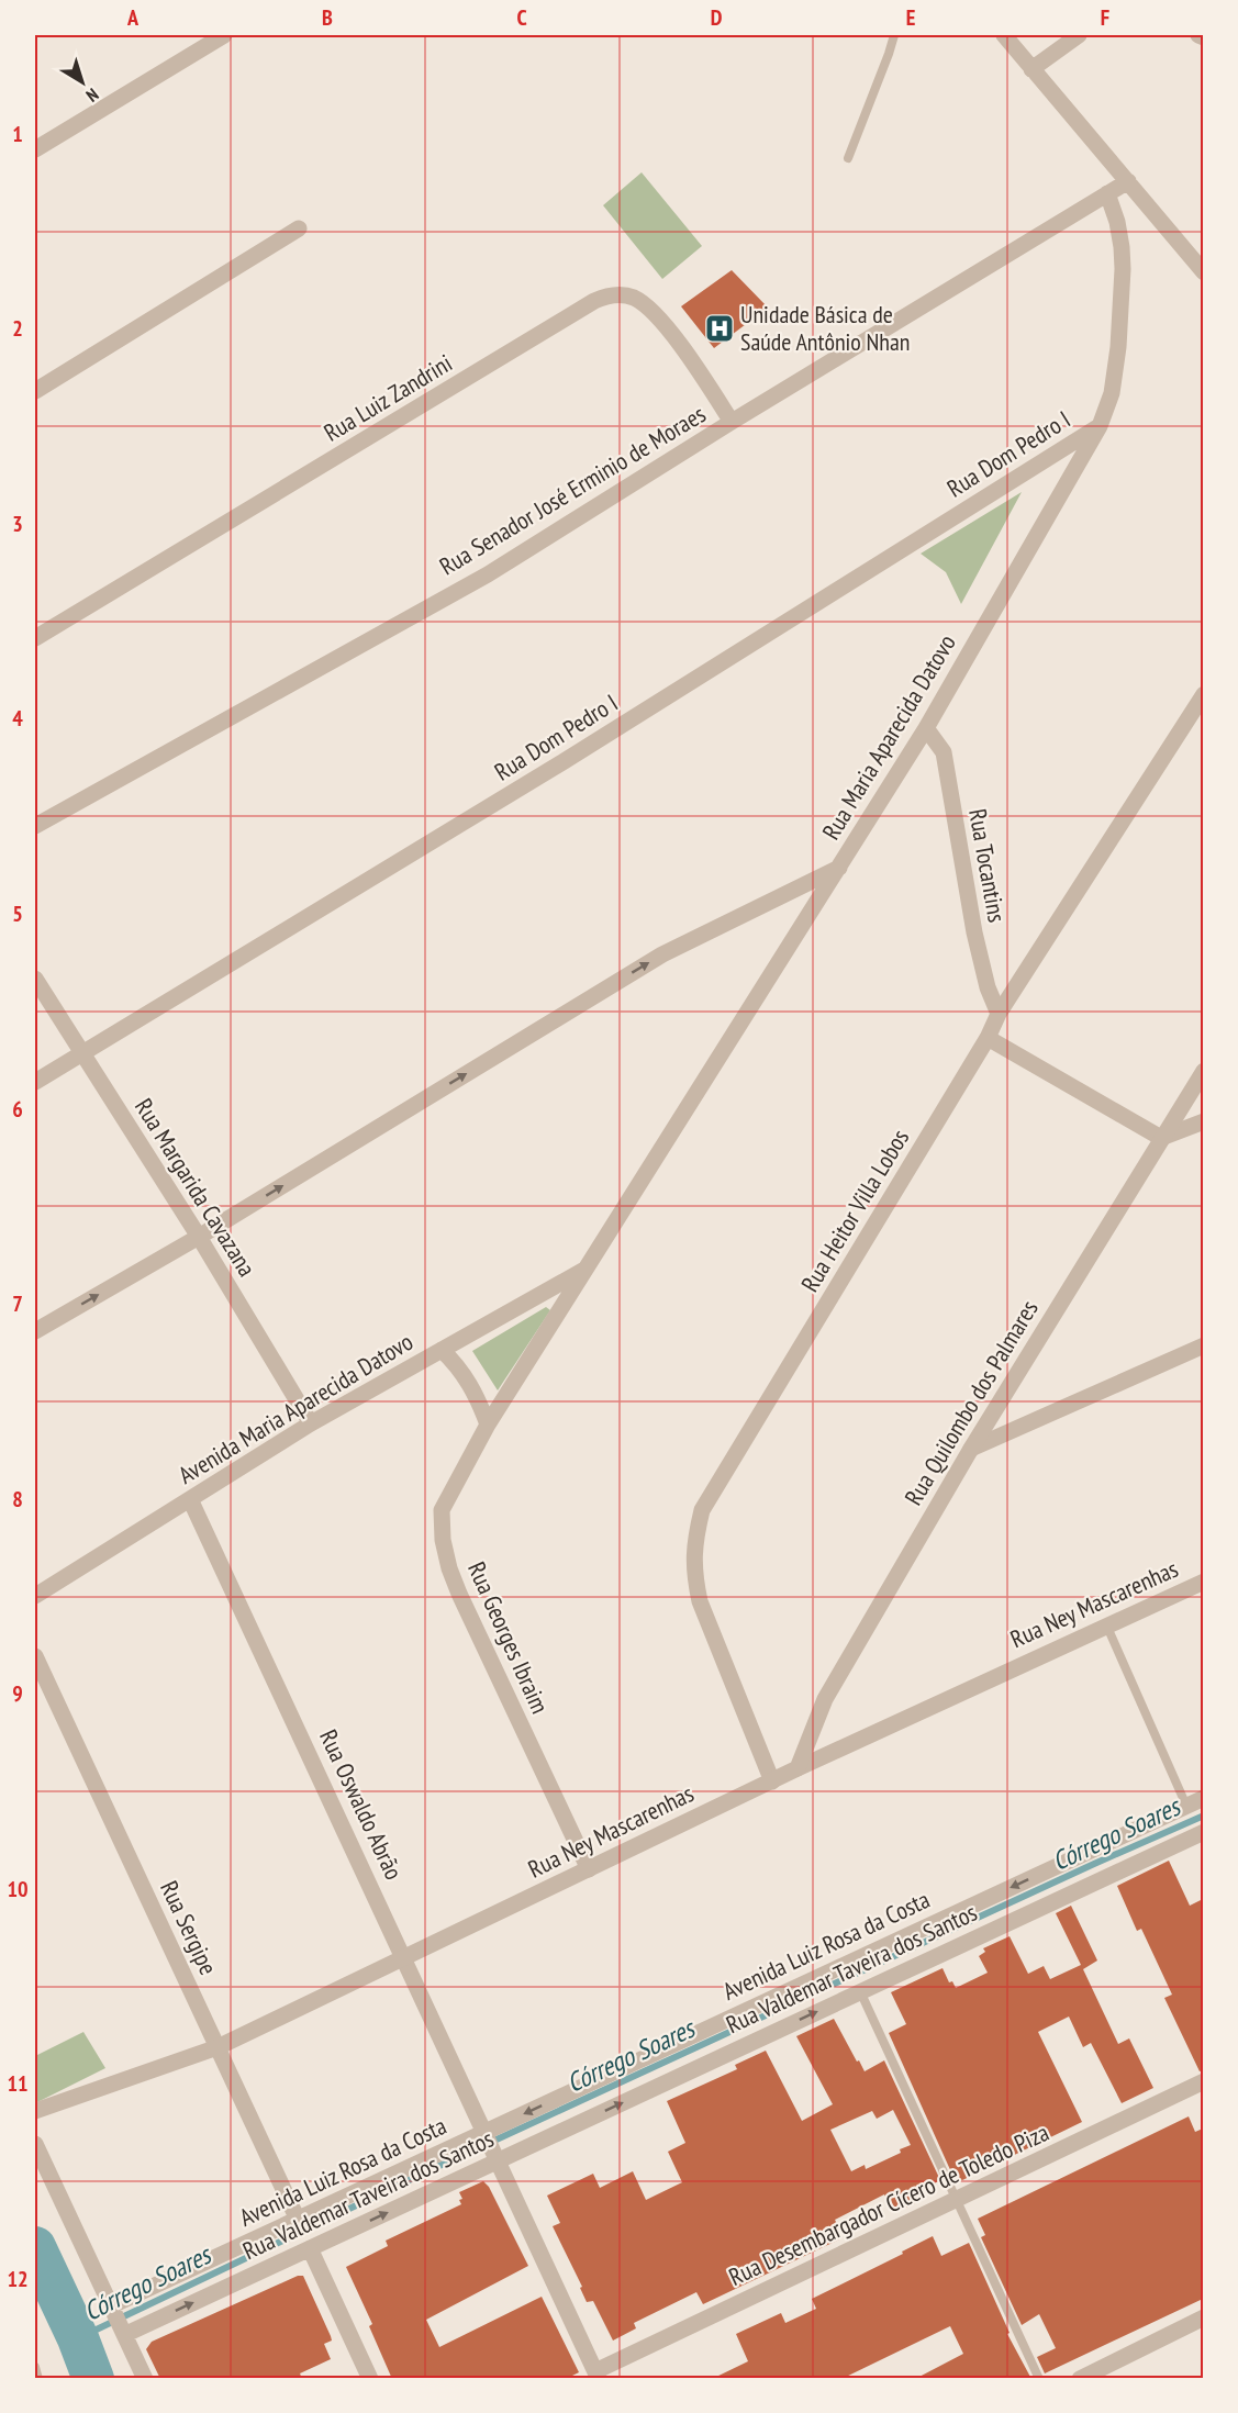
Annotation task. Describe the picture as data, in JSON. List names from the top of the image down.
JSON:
{
  "streets": {
    "street": [
      "Rua Luiz Zandrini",
      "Rua Dom Pedro I",
      "Rua Senador José Erminio de Moraes",
      "Rua Maria Aparecida Datovo",
      "Rua Tocantins",
      "Rua Margarida Cavazana",
      "Rua Heitor Villa Lobos",
      "Rua Quilombo dos Palmares",
      "Avenida Maria Aparecida Datovo",
      "Rua Ney Mascarenhas",
      "Rua Georges Ibraim",
      "Rua Oswaldo Abrão",
      "Rua Sergipe",
      "Avenida Luiz Rosa da Costa",
      "Rua Valdemar Taveira dos Santos",
      "Rua Desembargador Cícero de Toledo Piza"
    ]
  },
  "crossings": [
    ["Rua Luiz Zandrini", "Rua Senador José Erminio de Moraes"],
    ["Rua Dom Pedro I", "Rua Maria Aparecida Datovo"],
    ["Rua Dom Pedro I", "Rua Margarida Cavazana"],
    ["Rua Senador José Erminio de Moraes", "Rua Maria Aparecida Datovo"],
    ["Rua Maria Aparecida Datovo", "Rua Tocantins"],
    ["Rua Maria Aparecida Datovo", "Avenida Maria Aparecida Datovo"],
    ["Rua Maria Aparecida Datovo", "Rua Georges Ibraim"],
    ["Rua Tocantins", "Rua Heitor Villa Lobos"],
    ["Rua Margarida Cavazana", "Avenida Maria Aparecida Datovo"],
    ["Rua Heitor Villa Lobos", "Rua Ney Mascarenhas"],
    ["Rua Quilombo dos Palmares", "Rua Ney Mascarenhas"],
    ["Avenida Maria Aparecida Datovo", "Rua Georges Ibraim"],
    ["Avenida Maria Aparecida Datovo", "Rua Oswaldo Abrão"],
    ["Rua Ney Mascarenhas", "Rua Georges Ibraim"],
    ["Rua Ney Mascarenhas", "Rua Oswaldo Abrão"],
    ["Rua Ney Mascarenhas", "Rua Sergipe"],
    ["Rua Oswaldo Abrão", "Avenida Luiz Rosa da Costa"],
    ["Rua Oswaldo Abrão", "Rua Valdemar Taveira dos Santos"],
    ["Rua Oswaldo Abrão", "Rua Desembargador Cícero de Toledo Piza"],
    ["Rua Sergipe", "Avenida Luiz Rosa da Costa"]
  ],
  "one_way": ["Avenida Luiz Rosa da Costa", "Rua Valdemar Taveira dos Santos"],
  "water": ["Córrego Soares"],
  "places": {
    "hospital": ["Unidade Básica de Saúde Antônio Nhan"]
  },
  "north": "bottom right",
  "grid": {
    "columns": [
      "A",
      "B",
      "C",
      "D",
      "E",
      "F"
    ],
    "rows": [
      "1",
      "2",
      "3",
      "4",
      "5",
      "6",
      "7",
      "8",
      "9",
      "10",
      "11",
      "12"
    ]
  }
}
